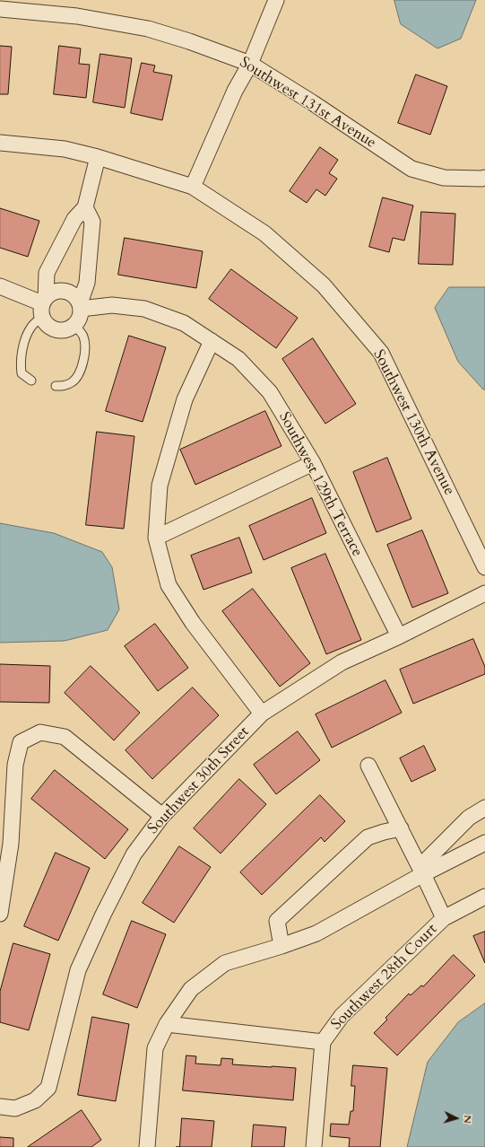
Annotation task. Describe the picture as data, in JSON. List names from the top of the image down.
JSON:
{
  "streets": {
    "street": [
      "Southwest 131st Avenue",
      "Southwest 130th Avenue",
      "Southwest 129th Terrace",
      "Southwest 30th Street",
      "Southwest 28th Court"
    ]
  },
  "crossings": [
    ["Southwest 129th Terrace", "Southwest 30th Street"]
  ],
  "north": "right"
}
